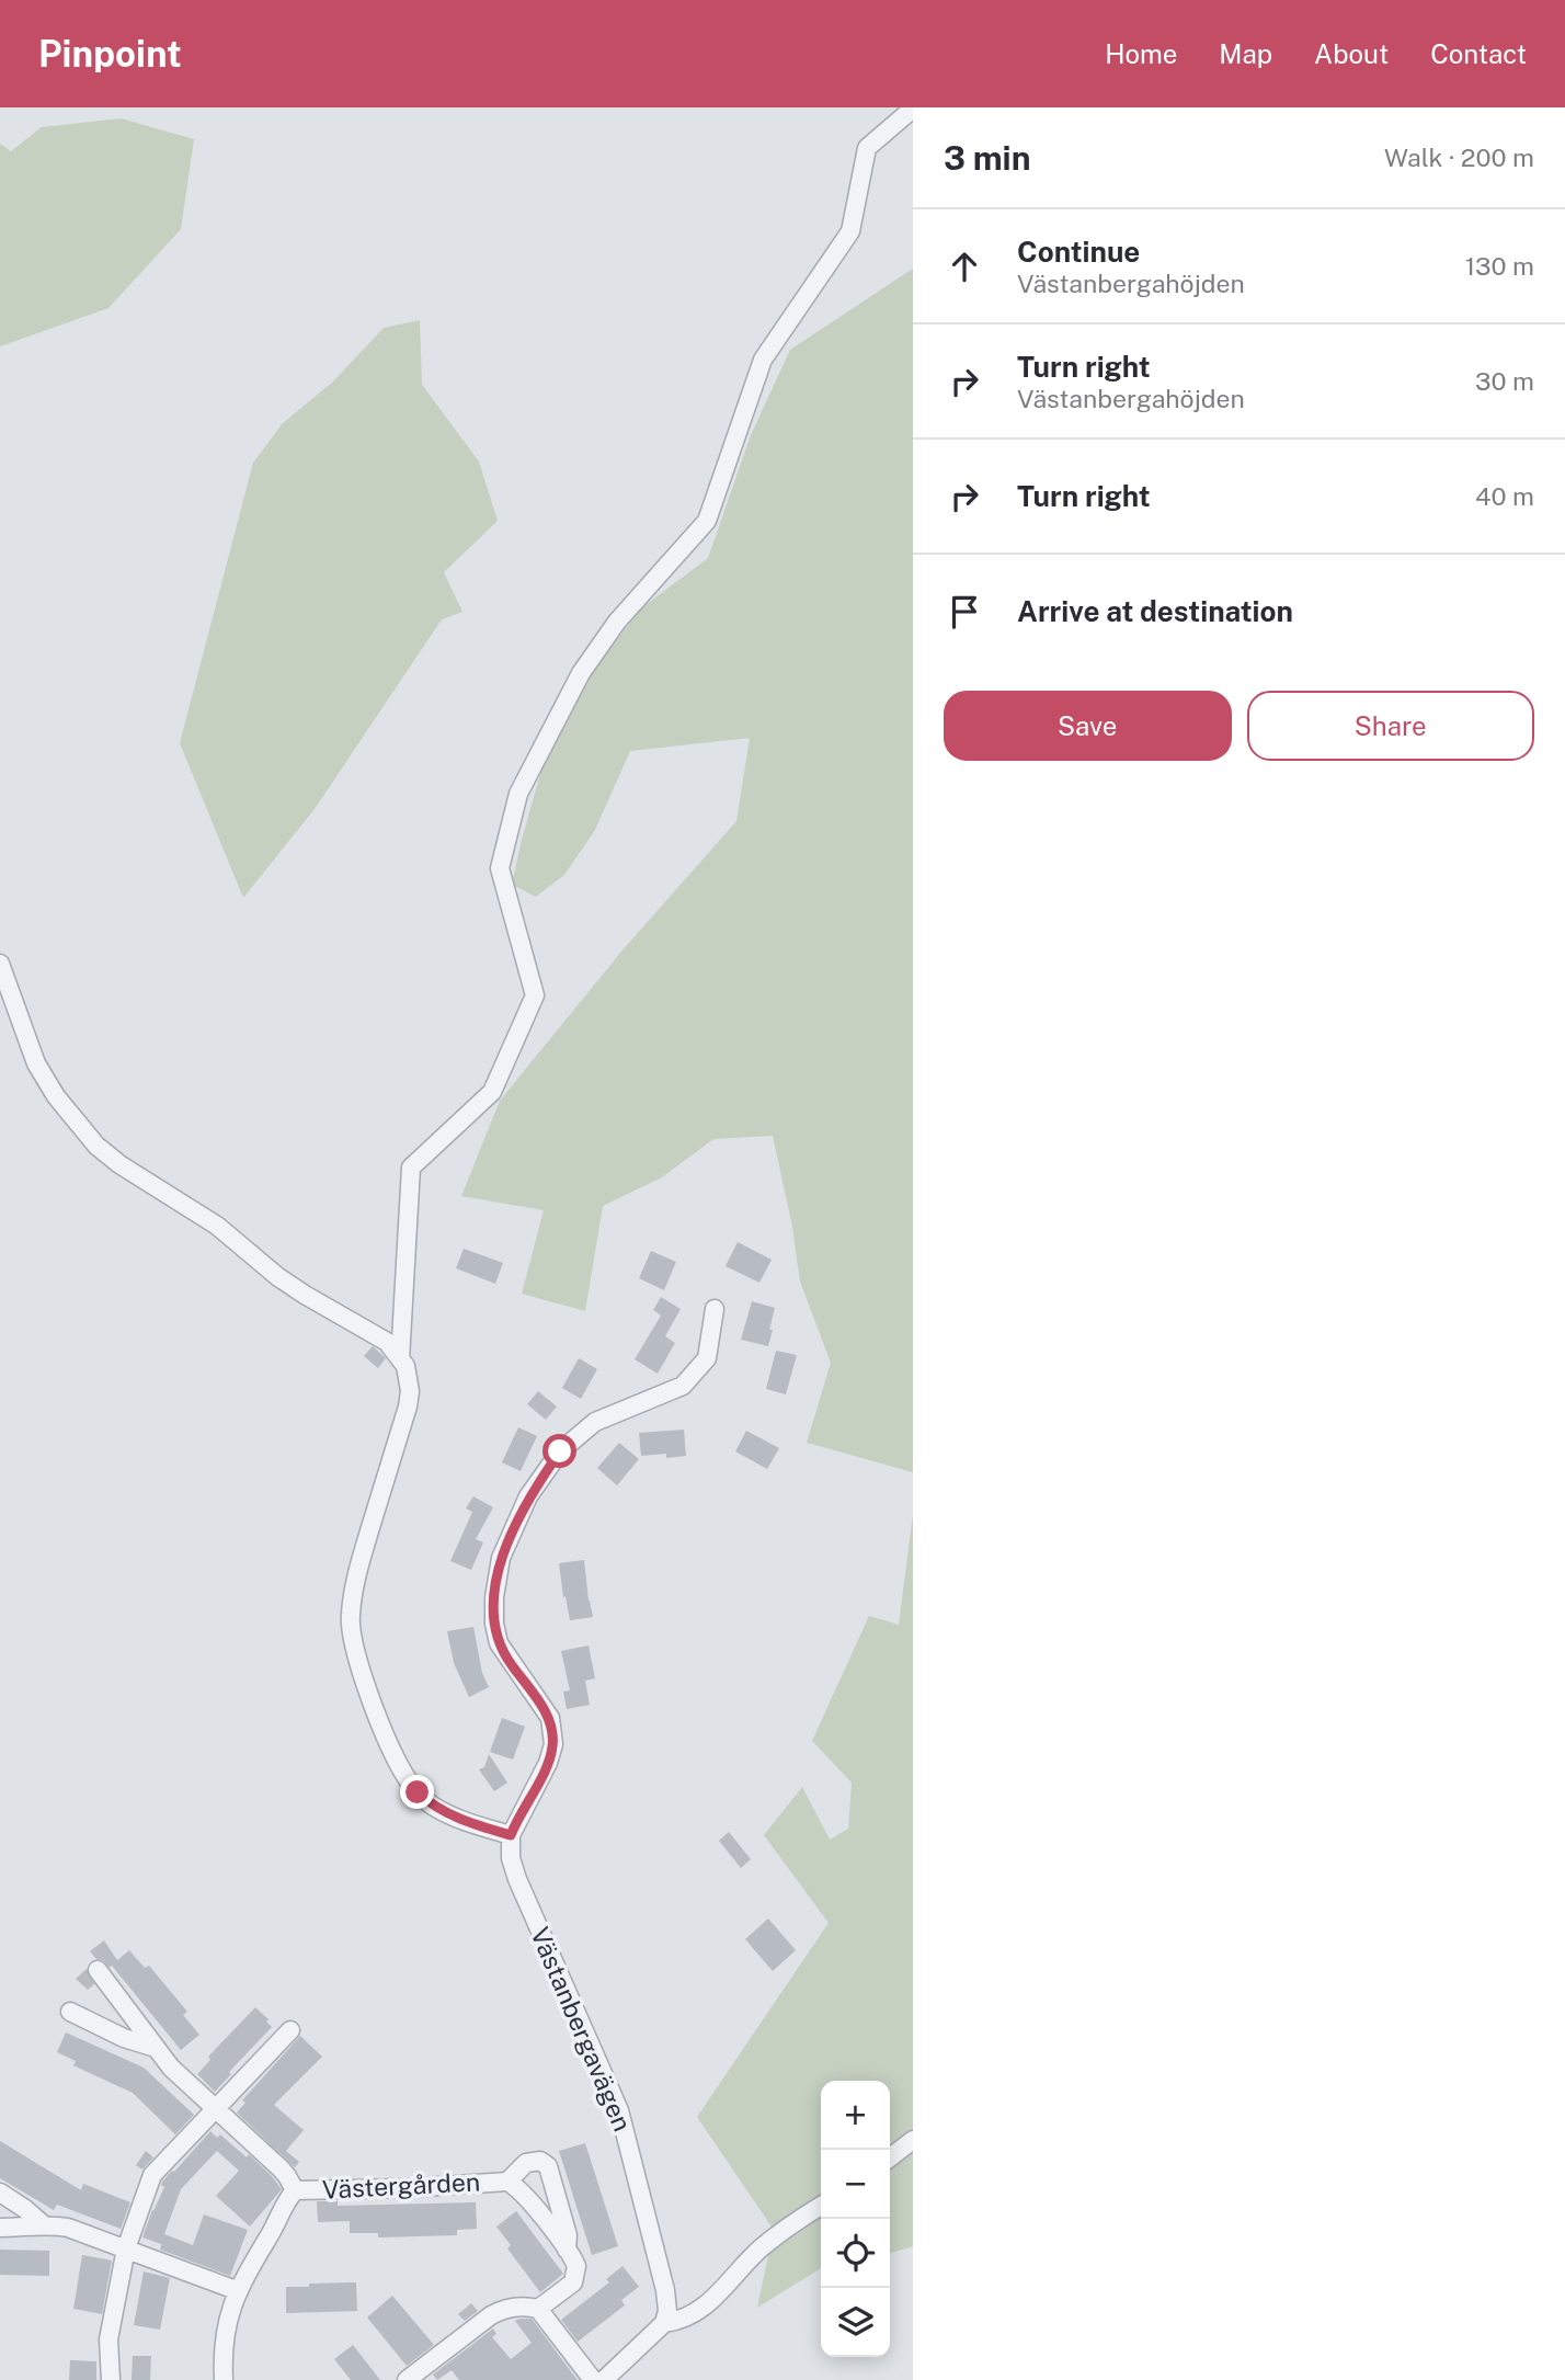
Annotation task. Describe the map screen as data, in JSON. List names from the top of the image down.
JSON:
{
  "streets": {
    "street": ["Västanbergavägen", "Västergården"]
  },
  "page": {
    "header": "Pinpoint",
    "nav": [
      "Home",
      "Map",
      "About",
      "Contact"
    ],
    "heading": ["3 min", "Walk · 200 m"],
    "list": [
      ["Continue", "Västanbergahöjden", "130 m"],
      ["Turn right", "Västanbergahöjden", "30 m"],
      ["Turn right", "40 m"],
      "Arrive at destination"
    ],
    "buttons": ["Save", "Share"],
    "map_buttons": ["+", "−"]
  }
}
